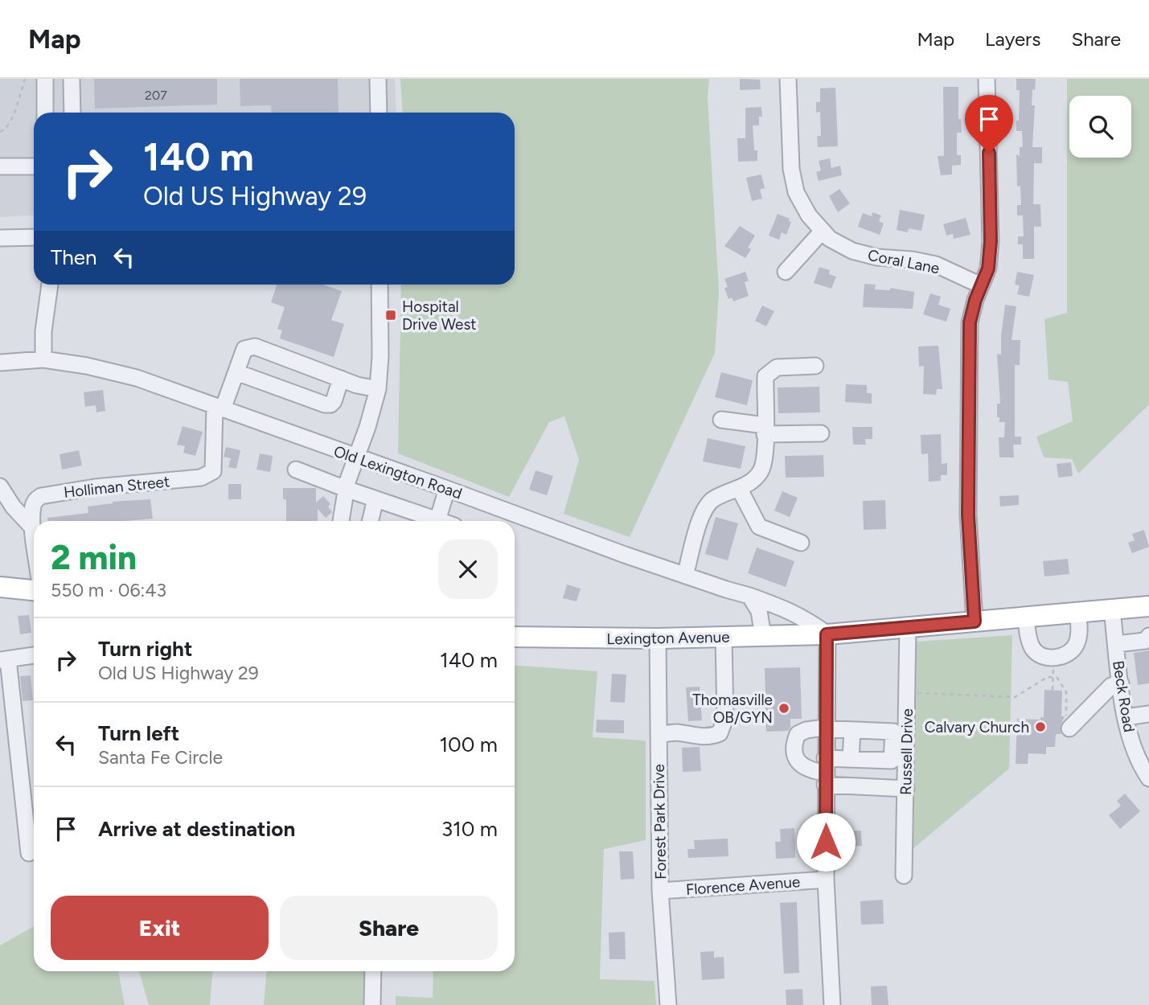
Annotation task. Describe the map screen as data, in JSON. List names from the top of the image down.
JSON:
{
  "streets": {
    "main road": ["Lexington Avenue"],
    "street": [
      "Coral Lane",
      "Old Lexington Road",
      "Holliman Street",
      "Beck Road",
      "Russell Drive",
      "Forest Park Drive",
      "Florence Avenue"
    ]
  },
  "crossings": [
    ["Old Lexington Road", "Holliman Street"],
    ["Old Lexington Road", "Lexington Avenue"],
    ["Lexington Avenue", "Beck Road"],
    ["Lexington Avenue", "Russell Drive"],
    ["Lexington Avenue", "Forest Park Drive"],
    ["Forest Park Drive", "Florence Avenue"]
  ],
  "places": {
    "transit": ["Hospital Drive West"],
    "other": ["Thomasville OB/GYN", "Calvary Church"]
  },
  "house_numbers": ["207"],
  "page": {
    "header": "Map",
    "nav": ["Map", "Layers", "Share"],
    "turn": ["140 m", "Old US Highway 29"],
    "then": "Then",
    "heading": ["2 min", "550 m · 06:43"],
    "list": [
      {
        "name": "Turn right",
        "note": "Old US Highway 29",
        "value": "140 m"
      },
      {
        "name": "Turn left",
        "note": "Santa Fe Circle",
        "value": "100 m"
      },
      {
        "name": "Arrive at destination",
        "value": "310 m"
      }
    ],
    "buttons": ["Exit", "Share"]
  }
}
